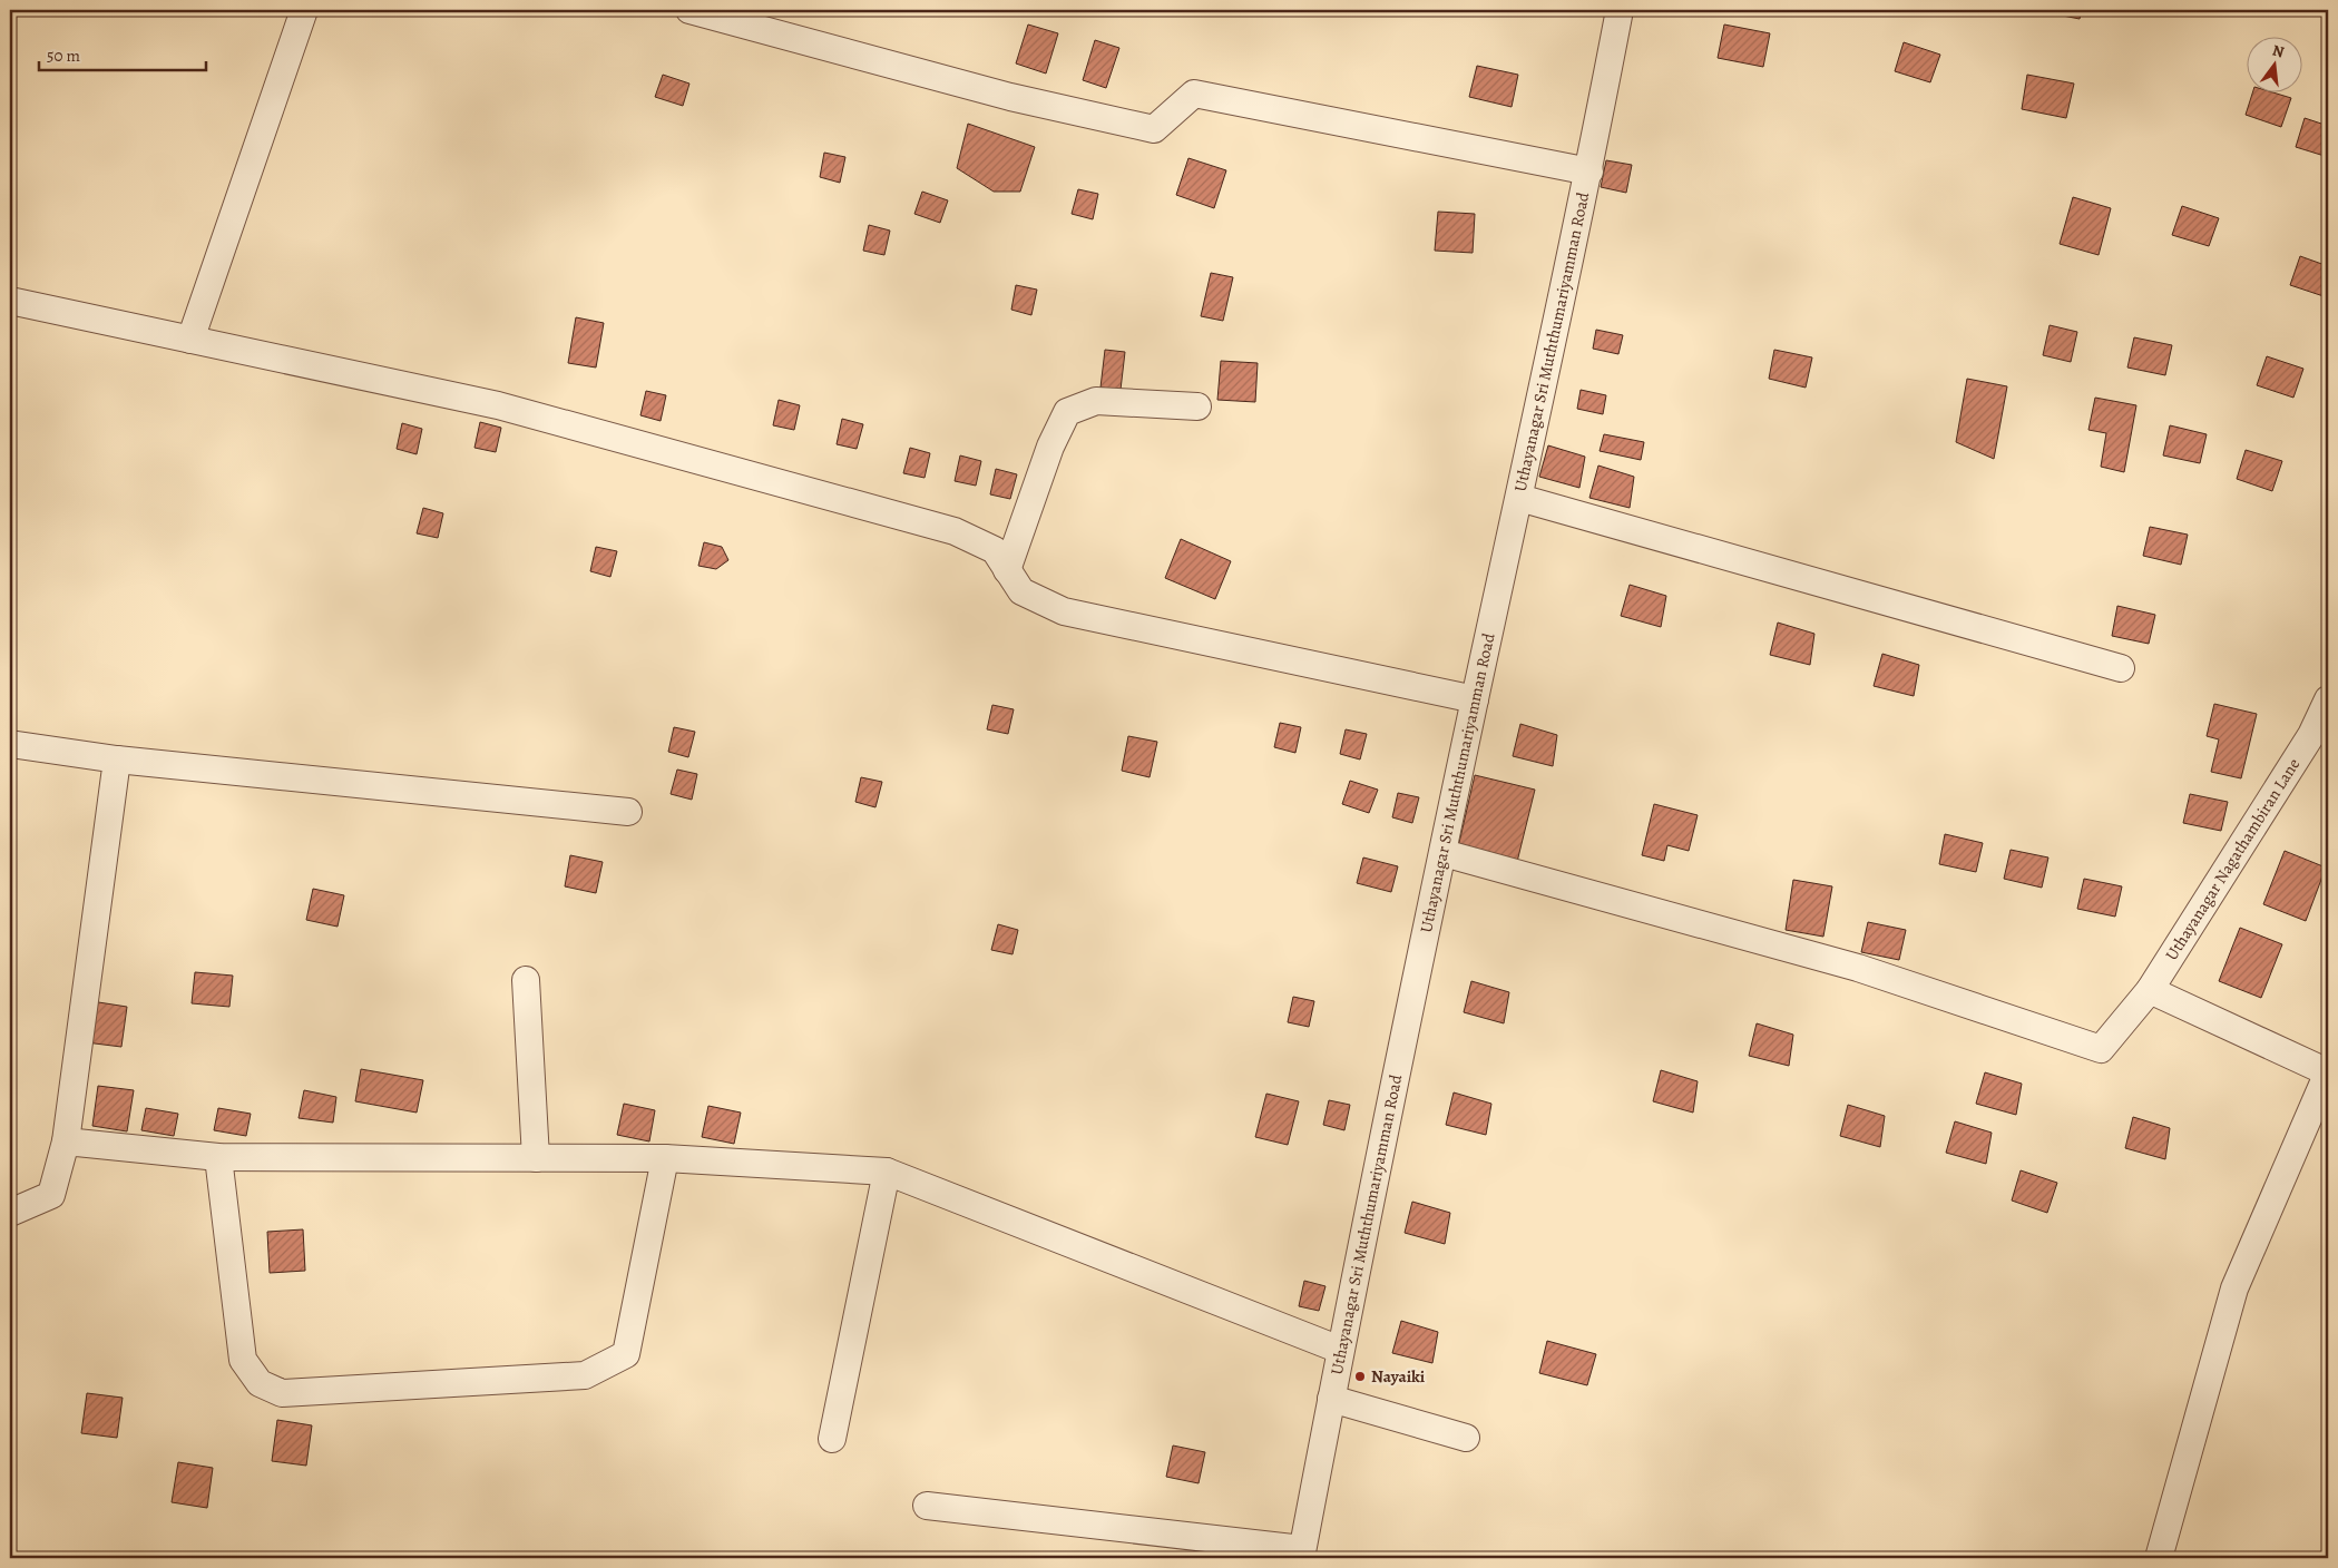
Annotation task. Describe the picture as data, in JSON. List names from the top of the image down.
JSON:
{
  "streets": {
    "street": ["Uthayanagar Sri Muththumariyamman Road", "Uthayanagar Nagathambiran Lane"]
  },
  "crossings": [
    ["Uthayanagar Sri Muththumariyamman Road", "Uthayanagar Nagathambiran Lane"]
  ],
  "places": ["Nayaiki"],
  "scale_bar": "50 m",
  "north": "top"
}
